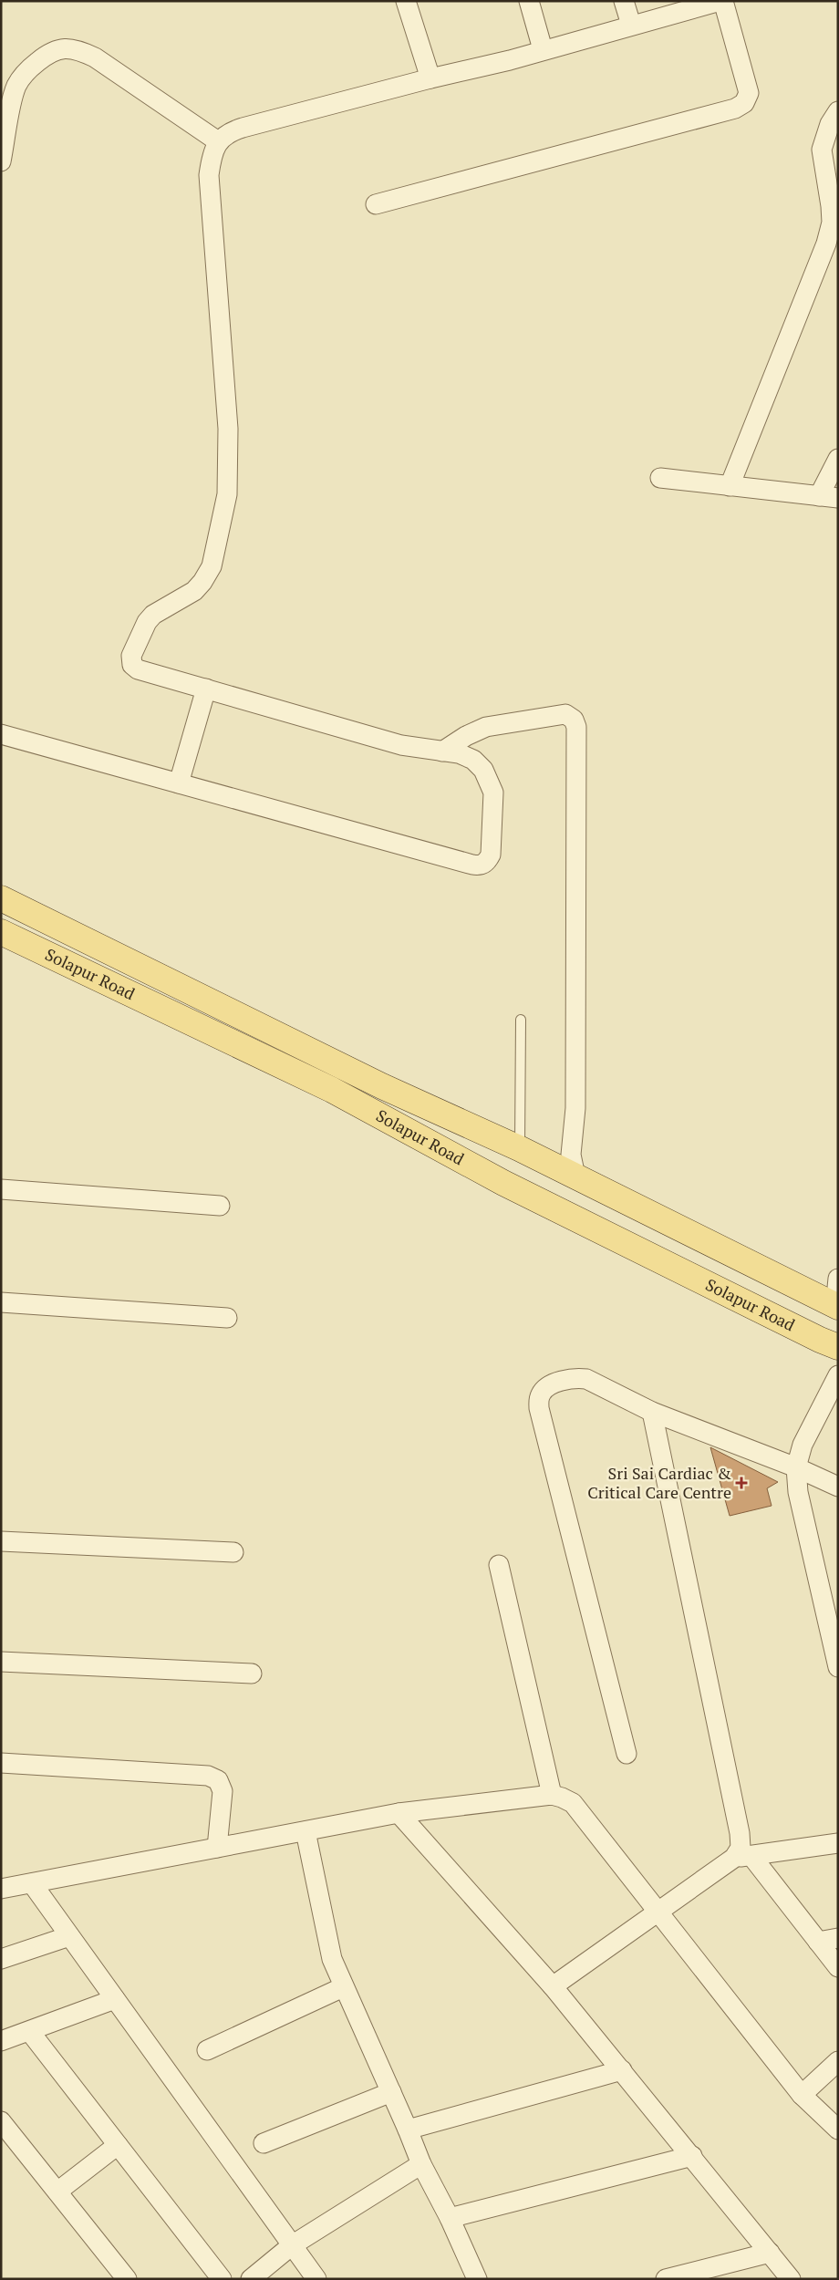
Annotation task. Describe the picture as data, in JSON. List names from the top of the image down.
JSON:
{
  "streets": {
    "main road": ["Solapur Road"]
  },
  "places": {
    "health": ["Sri Sai Cardiac & Critical Care Centre"]
  }
}
